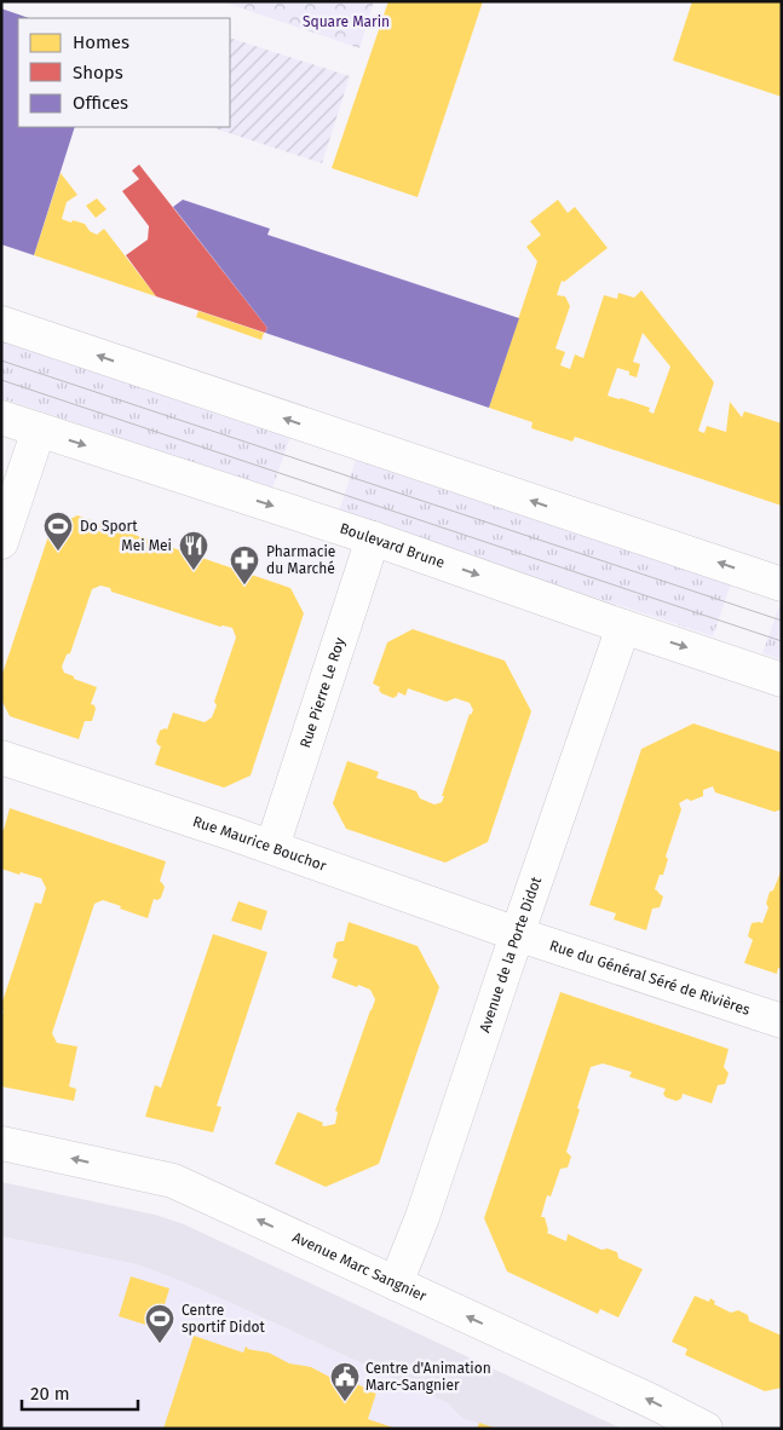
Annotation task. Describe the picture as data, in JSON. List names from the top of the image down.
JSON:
{
  "streets": {
    "street": [
      "Boulevard Brune",
      "Rue Pierre Le Roy",
      "Rue Maurice Bouchor",
      "Avenue de la Porte Didot",
      "Rue du Général Séré de Rivières",
      "Avenue Marc Sangnier"
    ]
  },
  "crossings": [
    ["Boulevard Brune", "Rue Pierre Le Roy"],
    ["Boulevard Brune", "Avenue de la Porte Didot"],
    ["Rue Pierre Le Roy", "Rue Maurice Bouchor"],
    ["Rue Maurice Bouchor", "Avenue de la Porte Didot"],
    ["Rue Maurice Bouchor", "Rue du Général Séré de Rivières"],
    ["Avenue de la Porte Didot", "Rue du Général Séré de Rivières"],
    ["Avenue de la Porte Didot", "Avenue Marc Sangnier"]
  ],
  "one_way": ["Avenue Marc Sangnier"],
  "parks": ["Square Marin"],
  "places": {
    "sports": ["Do Sport", "Centre sportif Didot"],
    "restaurant": ["Mei Mei"],
    "pharmacy": ["Pharmacie du Marché"],
    "public building": ["Centre d'Animation Marc-Sangnier"]
  },
  "legend": ["Homes", "Shops", "Offices"],
  "scale_bar": "20 m"
}
